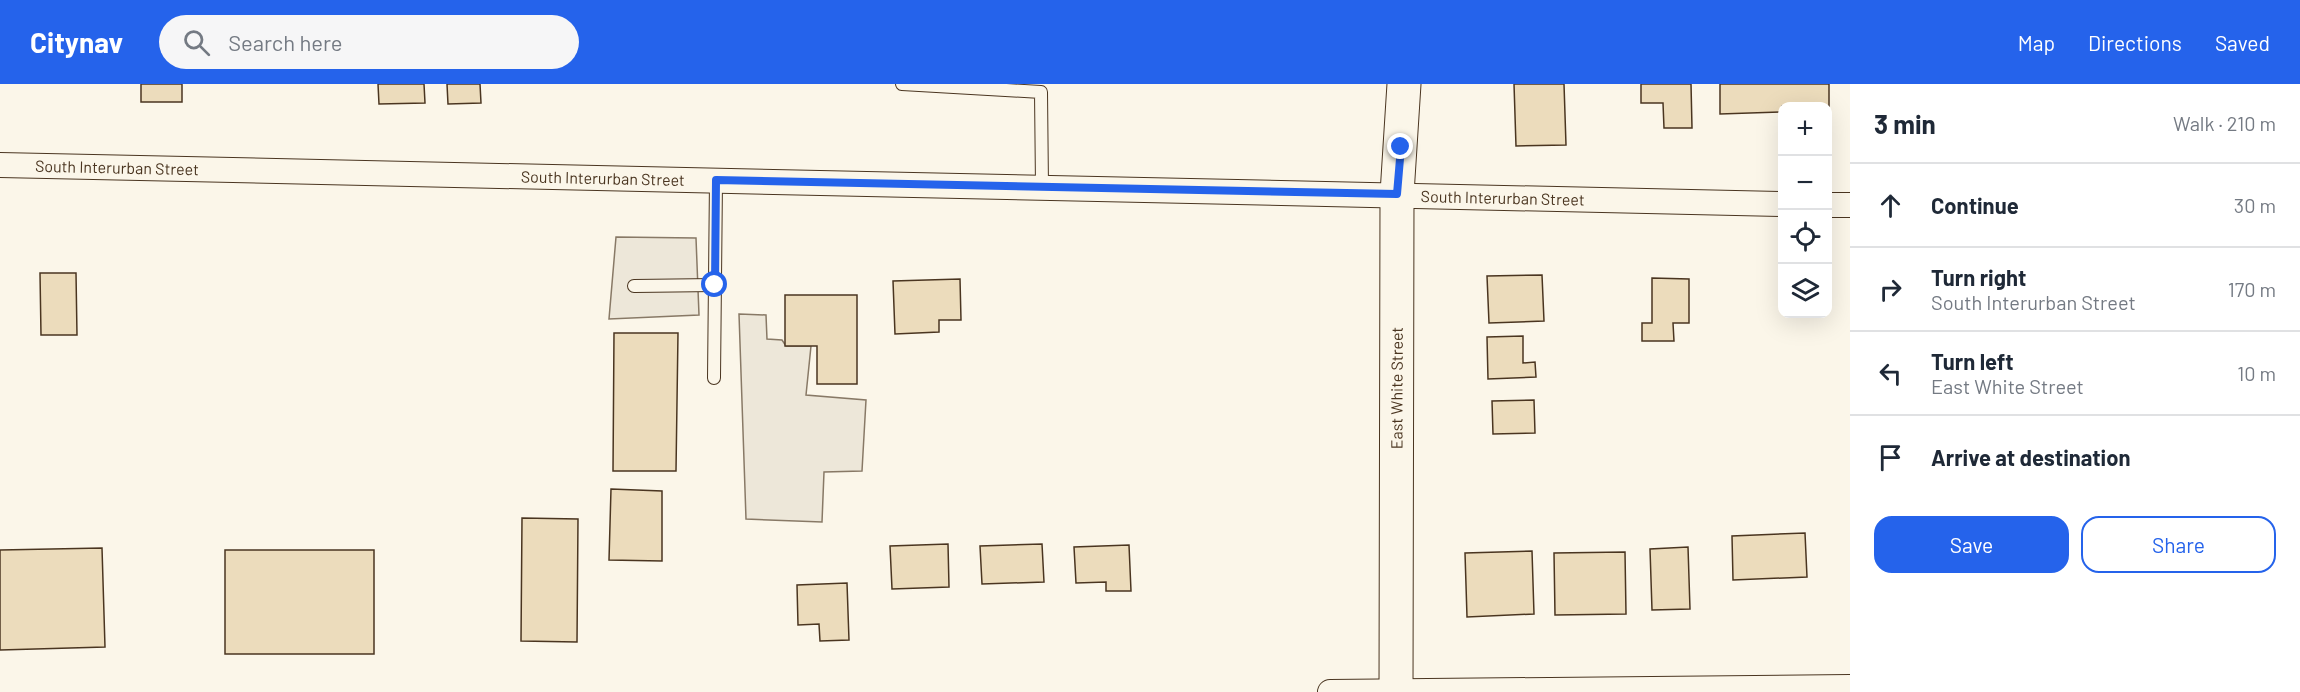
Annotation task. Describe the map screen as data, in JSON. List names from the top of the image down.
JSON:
{
  "streets": {
    "main road": ["East White Street"],
    "street": ["South Interurban Street"]
  },
  "crossings": [
    ["South Interurban Street", "East White Street"]
  ],
  "page": {
    "header": "Citynav",
    "search": "Search here",
    "nav": ["Map", "Directions", "Saved"],
    "heading": ["3 min", "Walk · 210 m"],
    "map_buttons": ["+", "−"],
    "list": [
      ["Continue", "30 m"],
      ["Turn right", "South Interurban Street", "170 m"],
      ["Turn left", "East White Street", "10 m"],
      "Arrive at destination"
    ],
    "buttons": ["Save", "Share"]
  }
}
